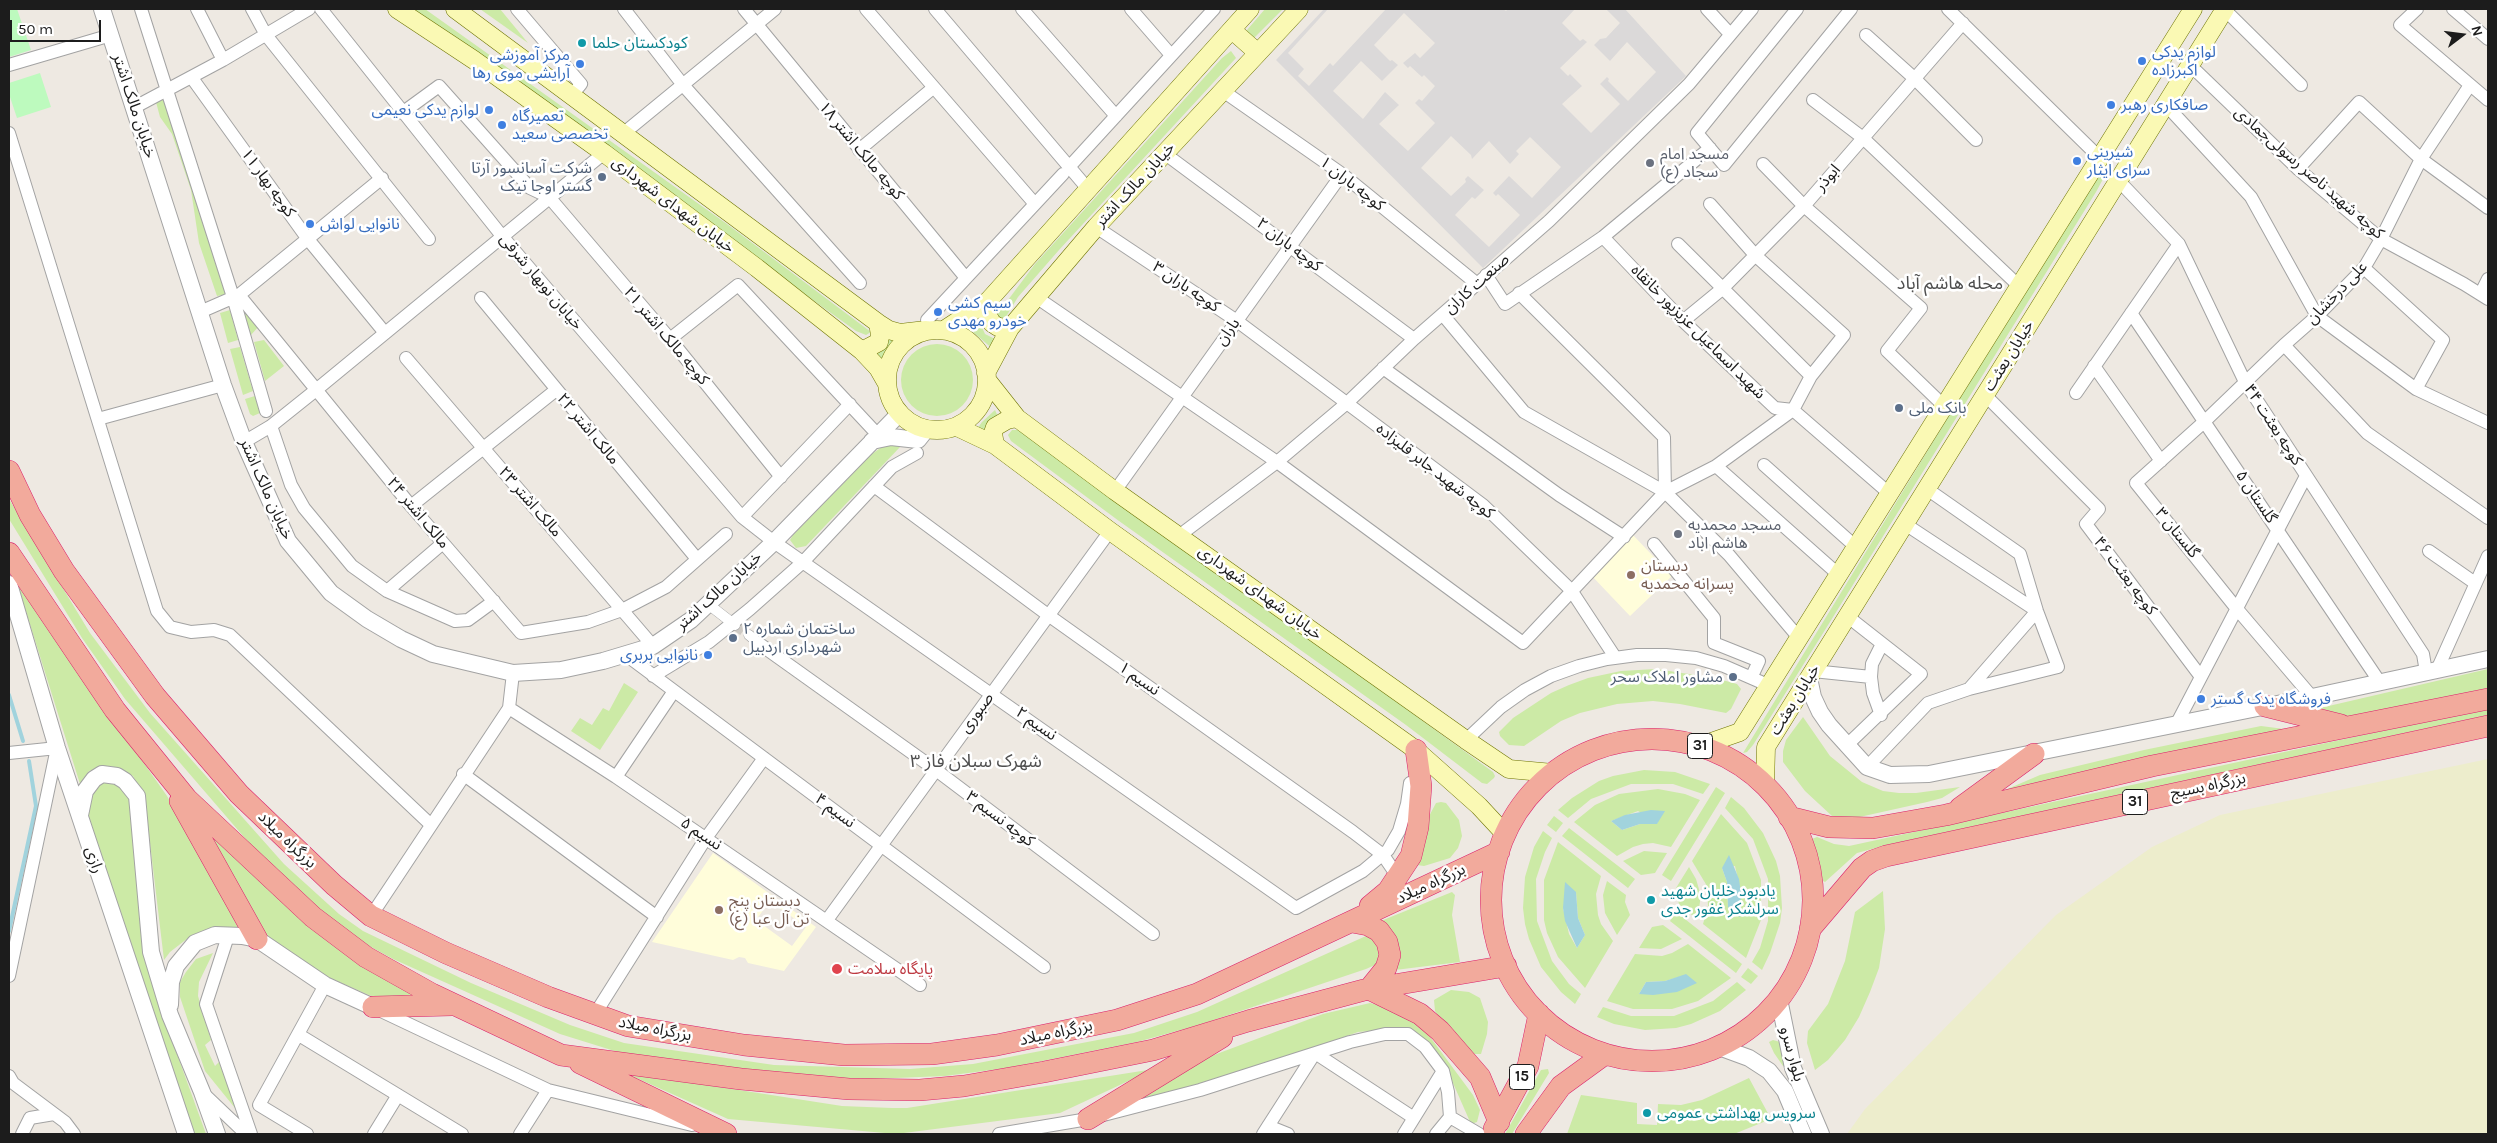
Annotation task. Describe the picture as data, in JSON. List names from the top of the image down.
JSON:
{
  "streets": {
    "highway": [
      "31",
      "بزرگراه بسیج",
      "بزرگراه میلاد",
      "15"
    ],
    "main road": ["خیابان مالک اشتر", "خیابان شهدای شهرداری", "خیابان بعثت"],
    "street": [
      "کوچه مالک اشتر ۱۸",
      "کوچه شهید ناصر رسولی‌جمادی",
      "ابوذر",
      "کوچه بهار ۱۱",
      "کوچه باران ۱",
      "کوچه باران ۲",
      "خیابان نوبهار شرقی",
      "صنعت کاران",
      "کوچه باران ۳",
      "علی درخشان",
      "باران",
      "شهید اسماعیل عزیزپور خانقاه",
      "کوچه مالک اشتر ۲۱",
      "کوچه بعثت ۴۴",
      "مالک اشتر ۲۲",
      "کوچه شهید جابر قلیزاده",
      "گلستان ۵",
      "مالک اشتر ۲۳",
      "مالک اشتر ۲۴",
      "گلستان ۳",
      "کوچه بعثت ۴۶",
      "نسیم ۱",
      "صبوری",
      "نسیم ۲",
      "نسیم ۴",
      "کوچه نسیم ۳",
      "نسیم ۵",
      "رازی",
      "بلوار سرو"
    ]
  },
  "crossings": [
    ["خیابان مالک اشتر", "کوچه باران ۱"],
    ["خیابان مالک اشتر", "خیابان شهدای شهرداری"],
    ["خیابان مالک اشتر", "کوچه باران ۲"],
    ["خیابان مالک اشتر", "خیابان نوبهار شرقی"],
    ["خیابان مالک اشتر", "کوچه باران ۳"],
    ["خیابان مالک اشتر", "مالک اشتر ۲۳"],
    ["خیابان مالک اشتر", "نسیم ۲"],
    ["خیابان مالک اشتر", "نسیم ۴"],
    ["کوچه شهید ناصر رسولی‌جمادی", "علی درخشان"],
    ["کوچه شهید ناصر رسولی‌جمادی", "خیابان بعثت"],
    ["ابوذر", "شهید اسماعیل عزیزپور خانقاه"],
    ["کوچه باران ۱", "صنعت کاران"],
    ["کوچه باران ۱", "باران"],
    ["خیابان شهدای شهرداری", "صنعت کاران"],
    ["خیابان شهدای شهرداری", "باران"],
    ["خیابان شهدای شهرداری", "31"],
    ["کوچه باران ۲", "صنعت کاران"],
    ["کوچه باران ۲", "باران"],
    ["خیابان نوبهار شرقی", "نسیم ۲"],
    ["صنعت کاران", "کوچه باران ۳"],
    ["صنعت کاران", "کوچه شهید جابر قلیزاده"],
    ["کوچه باران ۳", "باران"],
    ["کوچه باران ۳", "کوچه شهید جابر قلیزاده"],
    ["علی درخشان", "کوچه بعثت ۴۴"],
    ["علی درخشان", "گلستان ۳"],
    ["شهید اسماعیل عزیزپور خانقاه", "خیابان بعثت"],
    ["خیابان بعثت", "کوچه بعثت ۴۴"],
    ["خیابان بعثت", "کوچه بعثت ۴۶"],
    ["خیابان بعثت", "31"],
    ["کوچه بعثت ۴۴", "گلستان ۳"],
    ["گلستان ۵", "گلستان ۳"],
    ["مالک اشتر ۲۳", "مالک اشتر ۲۴"],
    ["نسیم ۱", "صبوری"],
    ["نسیم ۱", "نسیم ۲"],
    ["صبوری", "نسیم ۲"],
    ["صبوری", "نسیم ۴"],
    ["صبوری", "کوچه نسیم ۳"],
    ["صبوری", "نسیم ۵"],
    ["31", "بزرگراه بسیج"],
    ["31", "بزرگراه میلاد"],
    ["31", "بلوار سرو"],
    ["31", "15"]
  ],
  "districts": ["محله هاشم آباد", "شهرک سبلان فاز ۳"],
  "places": [
    "کودکستان حلما",
    "لوازم یدکی اکبرزاده",
    "مرکز آموزشی آرایشی موی رها",
    "صافکاری رهبر",
    "لوازم یدکی نعیمی",
    "تعمیرگاه تخصصی سعید",
    "شیرینی ‌سرای ایثار",
    "مسجد امام سجاد (ع)",
    "شرکت آسانسور آرتا گستر اوجا تیک",
    "نانوایی لواش",
    "سیم کشی خودرو مهدی",
    "بانک ملی",
    "مسجد محمدیه هاشم اباد",
    "دبستان پسرانه محمدیه",
    "ساختمان شماره ۲ شهرداری اردبیل",
    "نانوایی بربری",
    "مشاور املاک سحر",
    "فروشگاه یدک گستر",
    "یادبود خلبان شهید سرلشکر غفور جدی",
    "دبستان پنج تن آل عبا (ع)",
    "پایگاه سلامت",
    "سرویس بهداشتی عمومی"
  ],
  "scale_bar": "50 m",
  "north": "right"
}
